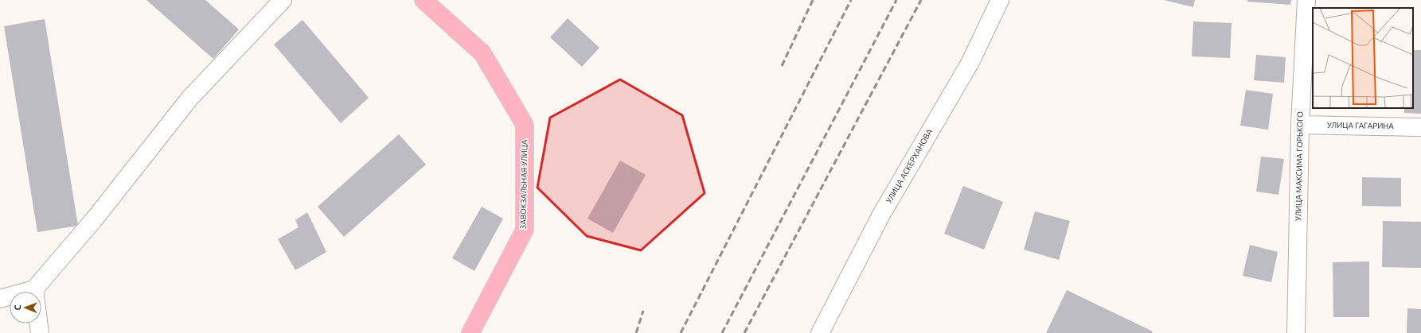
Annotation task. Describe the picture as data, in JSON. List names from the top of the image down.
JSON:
{
  "streets": {
    "main road": ["ЗАВОКЗАЛЬНАЯ УЛИЦА"],
    "street": ["УЛИЦА ГАГАРИНА", "УЛИЦА АСКЕРХАНОВА", "УЛИЦА МАКСИМА ГОРЬКОГО"]
  },
  "crossings": [
    ["УЛИЦА ГАГАРИНА", "УЛИЦА МАКСИМА ГОРЬКОГО"]
  ],
  "north": "left"
}
